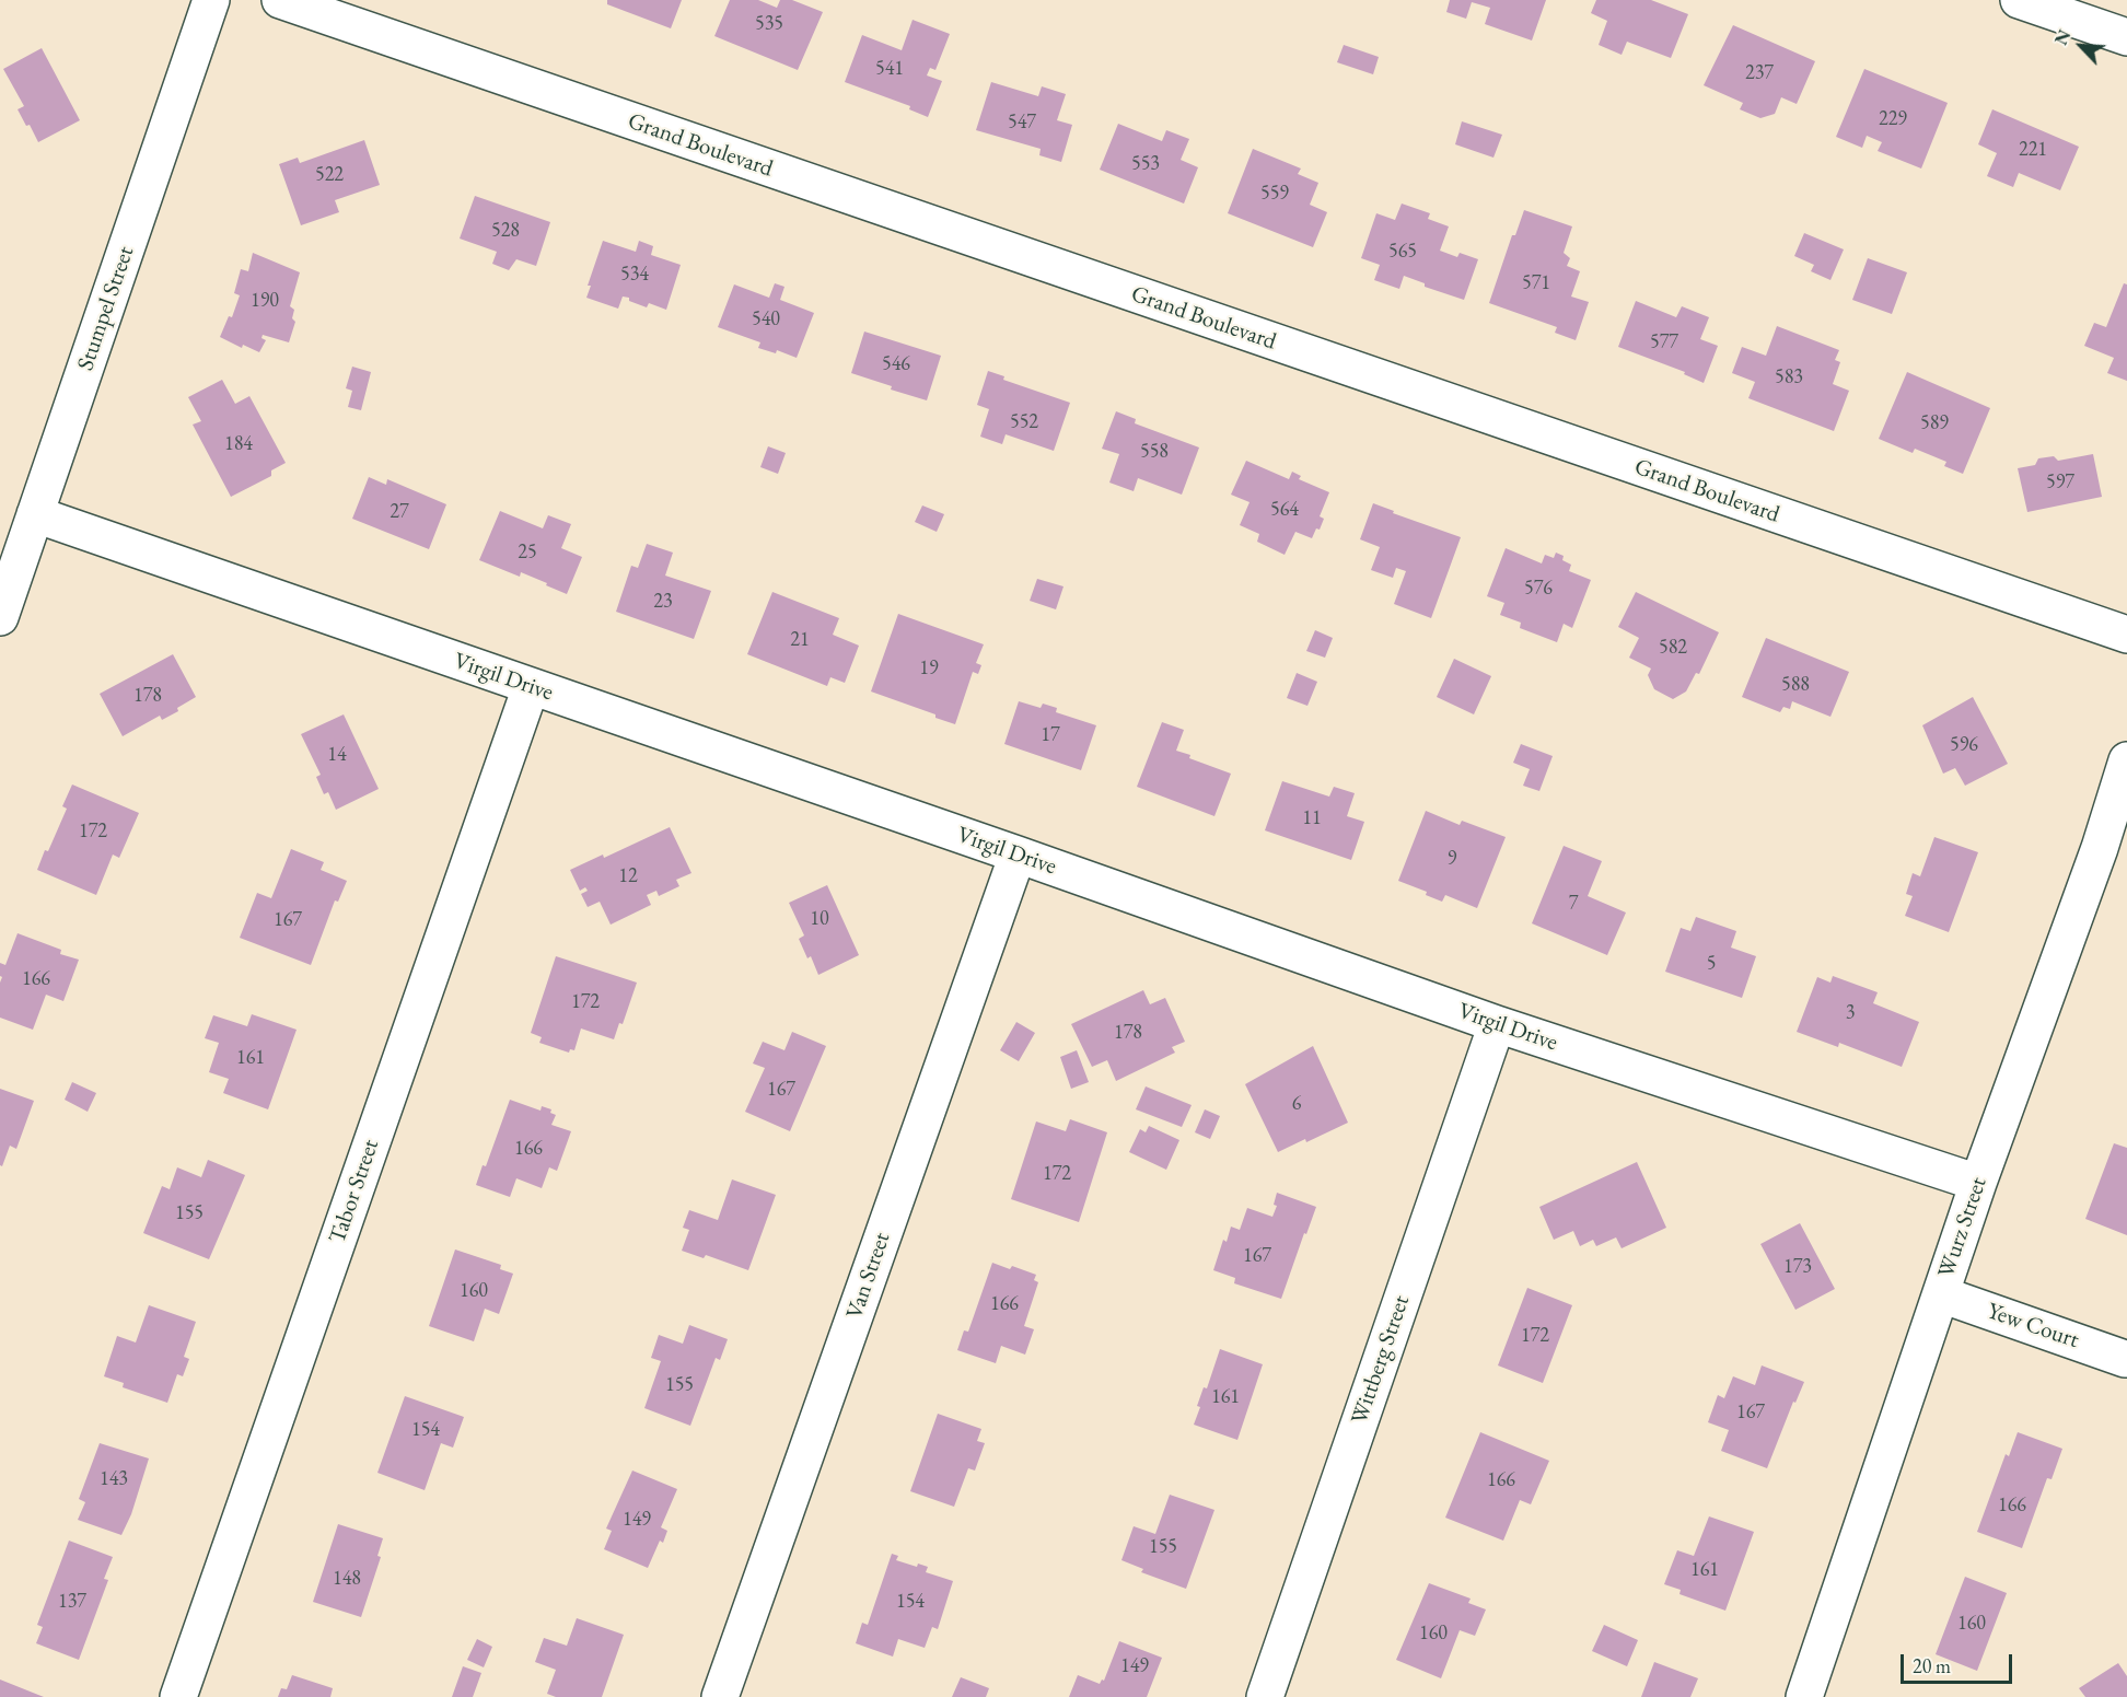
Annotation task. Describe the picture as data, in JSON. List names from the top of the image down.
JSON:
{
  "streets": {
    "street": [
      "Grand Boulevard",
      "Stumpel Street",
      "Virgil Drive",
      "Tabor Street",
      "Wurz Street",
      "Van Street",
      "Yew Court",
      "Wittberg Street"
    ]
  },
  "crossings": [
    ["Stumpel Street", "Virgil Drive"],
    ["Virgil Drive", "Tabor Street"],
    ["Virgil Drive", "Wurz Street"],
    ["Virgil Drive", "Van Street"],
    ["Virgil Drive", "Wittberg Street"],
    ["Wurz Street", "Yew Court"]
  ],
  "house_numbers": [
    "535",
    "541",
    "237",
    "229",
    "547",
    "221",
    "553",
    "522",
    "559",
    "528",
    "565",
    "534",
    "571",
    "190",
    "540",
    "577",
    "546",
    "583",
    "552",
    "589",
    "184",
    "558",
    "597",
    "564",
    "27",
    "25",
    "576",
    "23",
    "21",
    "582",
    "19",
    "588",
    "178",
    "17",
    "596",
    "14",
    "11",
    "172",
    "9",
    "12",
    "7",
    "10",
    "167",
    "5",
    "166",
    "172",
    "3",
    "178",
    "161",
    "167",
    "6",
    "166",
    "172",
    "155",
    "167",
    "173",
    "160",
    "166",
    "172",
    "155",
    "161",
    "167",
    "154",
    "143",
    "166",
    "166",
    "149",
    "155",
    "161",
    "148",
    "137",
    "154",
    "160",
    "160",
    "149"
  ],
  "scale_bar": "20 m",
  "north": "top left"
}
